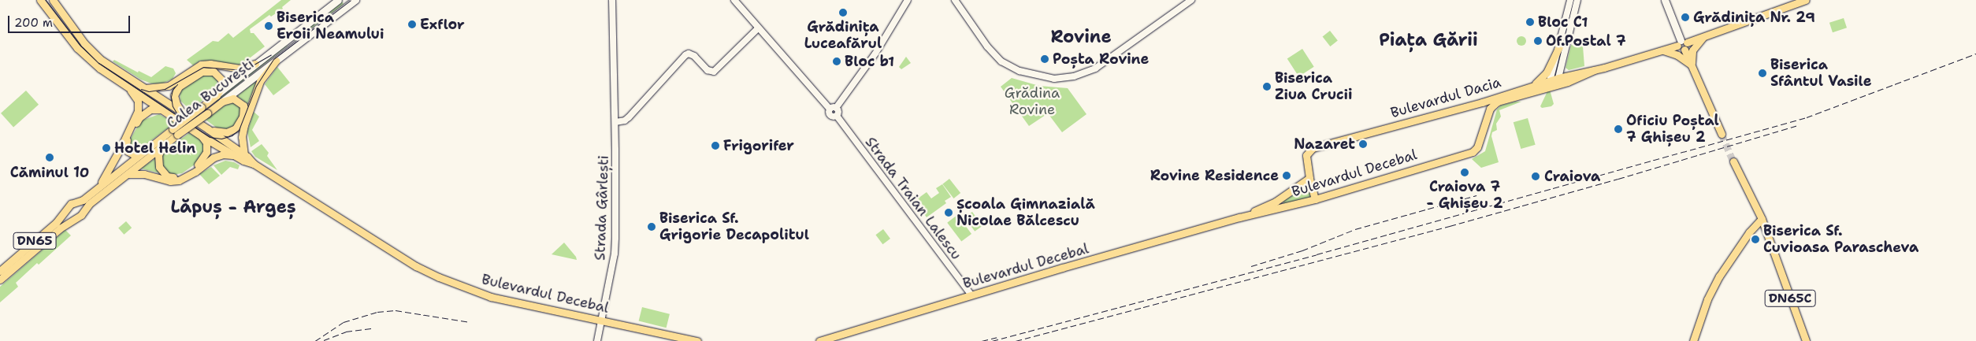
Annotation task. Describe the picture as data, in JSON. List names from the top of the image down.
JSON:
{
  "streets": {
    "main road": [
      "Calea București",
      "Bulevardul Dacia",
      "Bulevardul Decebal",
      "DN65",
      "DN65C"
    ],
    "street": ["Strada Traian Lalescu", "Strada Gârlești"]
  },
  "crossings": [
    ["Calea București", "DN65"],
    ["Bulevardul Dacia", "Bulevardul Decebal"],
    ["Bulevardul Decebal", "Strada Traian Lalescu"],
    ["Bulevardul Decebal", "Strada Gârlești"]
  ],
  "districts": ["Rovine", "Piața Gării", "Lăpuș - Argeș"],
  "parks": ["Grădina Rovine"],
  "places": [
    "Grădinița Luceafărul",
    "Grădinița Nr. 29",
    "Bloc C1",
    "Exflor",
    "Biserica Eroii Neamului",
    "Of.Postal 7",
    "Poșta Rovine",
    "Bloc b1",
    "Biserica Sfântul Vasile",
    "Biserica Ziua Crucii",
    "Oficiu Poștal 7 Ghișeu 2",
    "Nazaret",
    "Frigorifer",
    "Hotel Helin",
    "Căminul 10",
    "Craiova 7 - Ghișeu 2",
    "Rovine Residence",
    "Craiova",
    "Școala Gimnazială Nicolae Bălcescu",
    "Biserica Sf. Grigorie Decapolitul",
    "Biserica Sf. Cuvioasa Parascheva"
  ],
  "scale_bar": "200 m"
}
